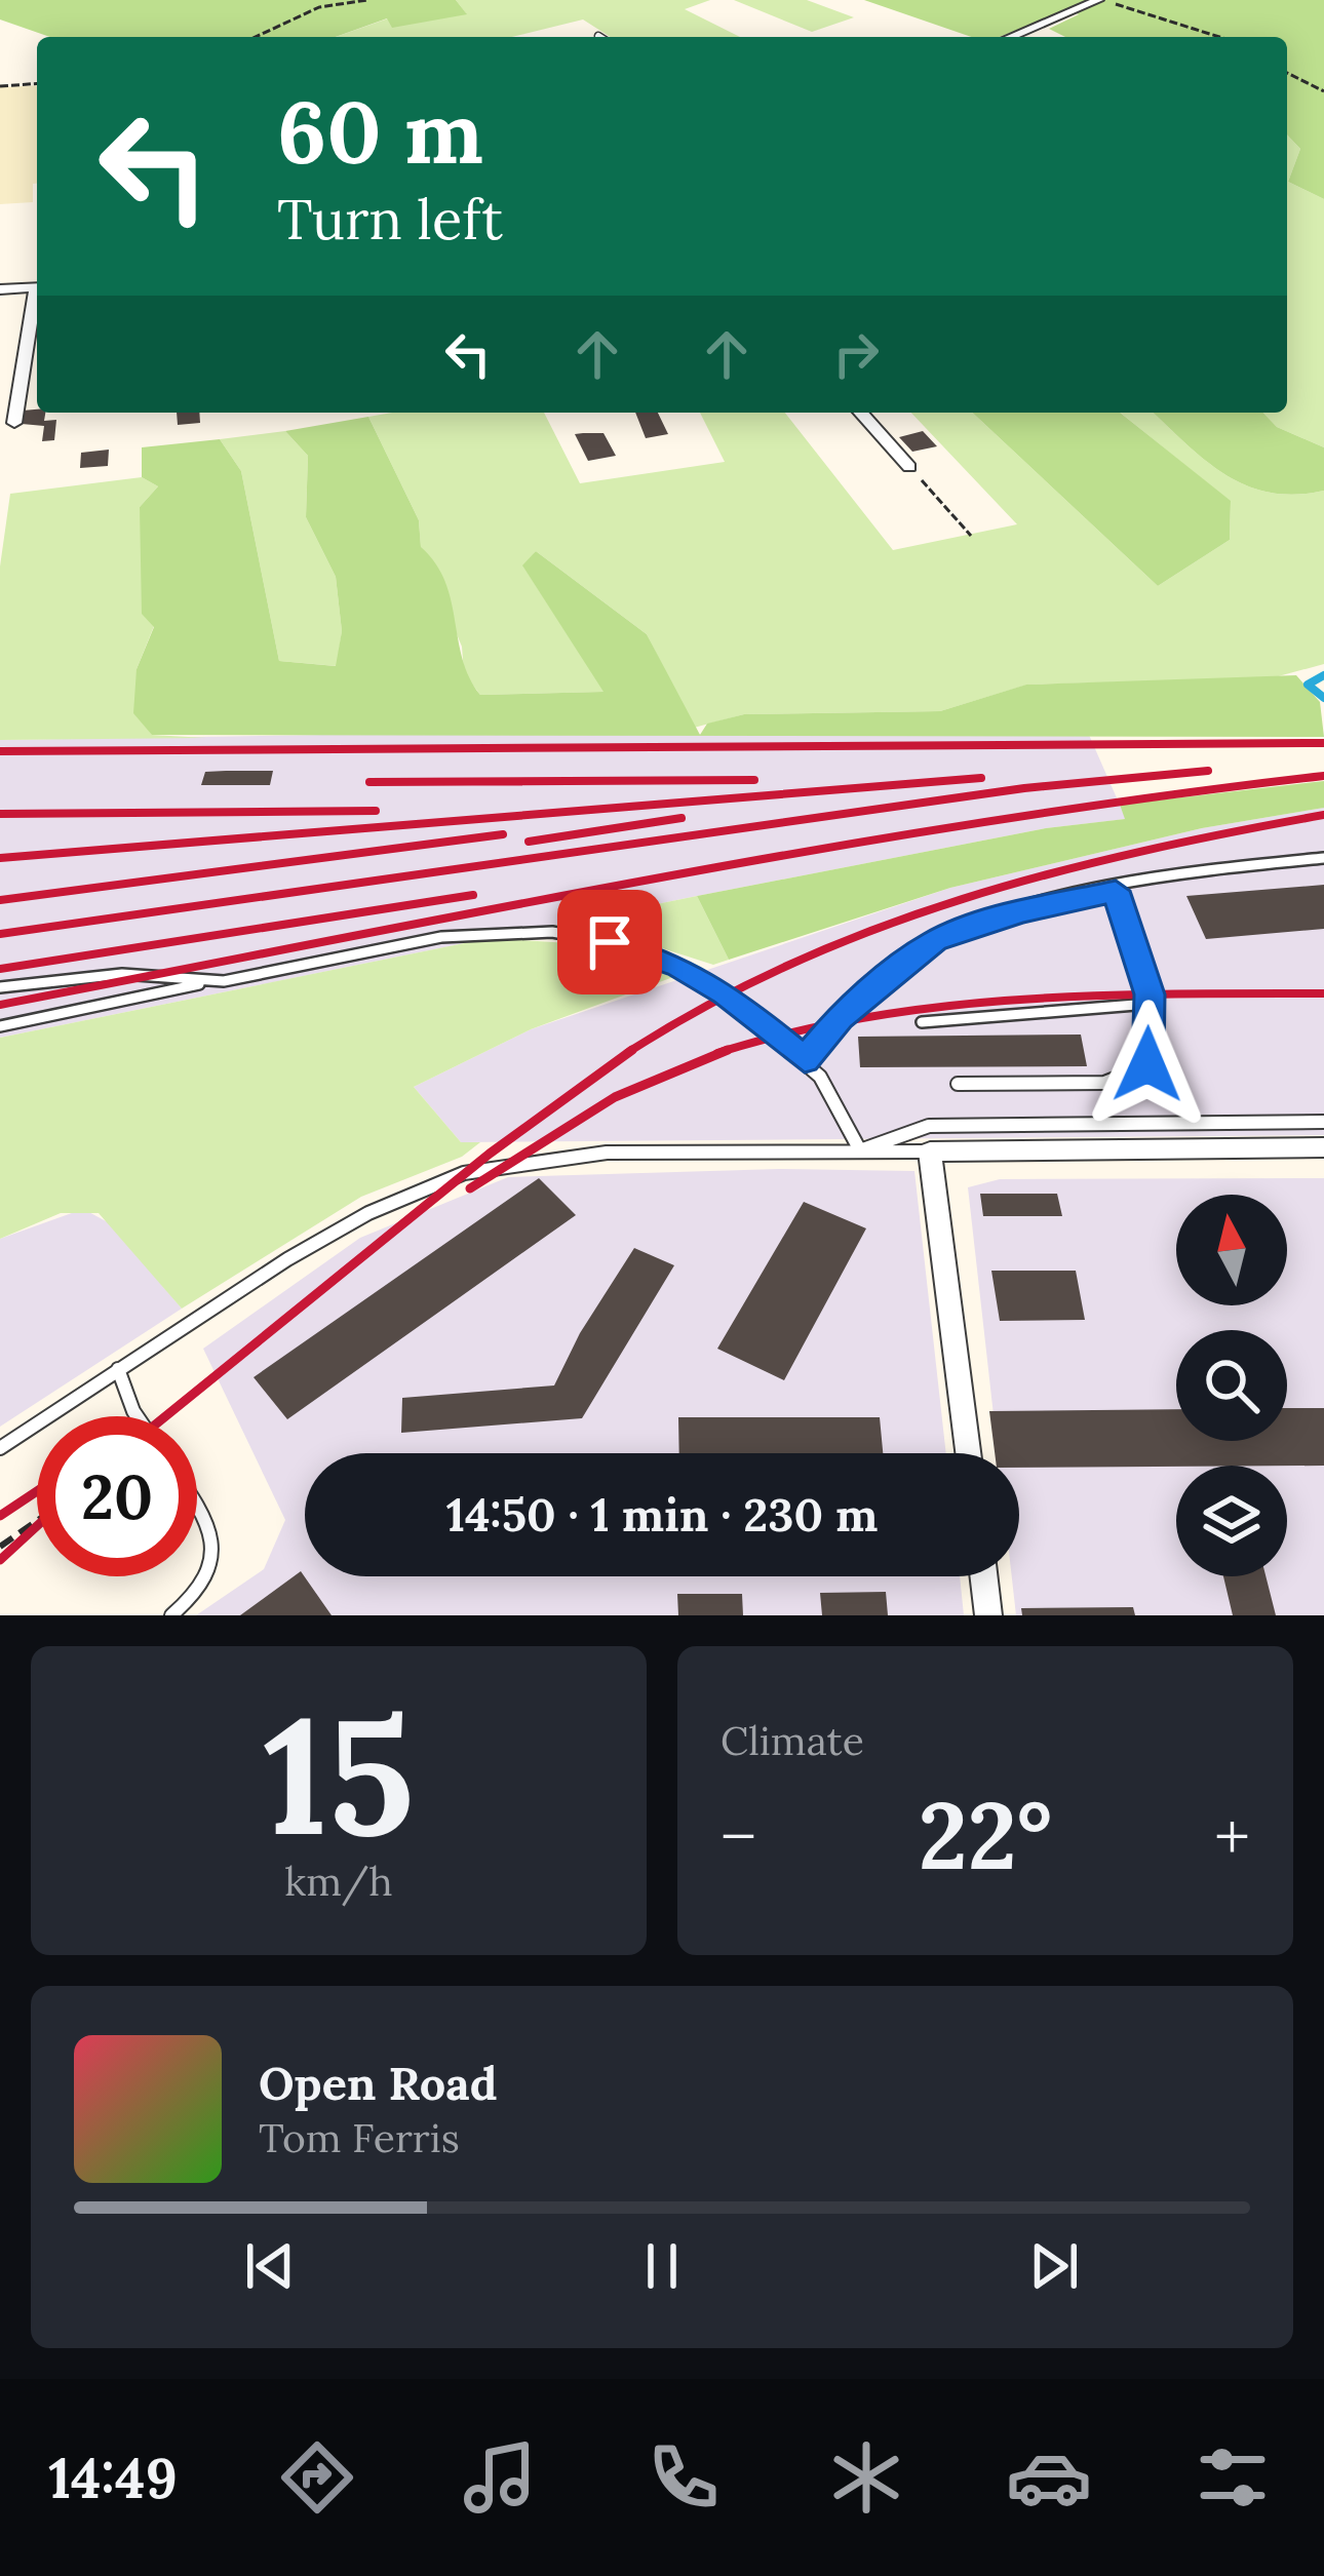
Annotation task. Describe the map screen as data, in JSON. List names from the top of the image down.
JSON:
{
  "north": "top",
  "page": {
    "turn": ["60 m", "Turn left"],
    "limit": "20",
    "trip": "14:50 · 1 min · 230 m",
    "tile": [
      ["15", "km/h"],
      "Climate"
    ],
    "heat": ["−", "22°", "+"],
    "song": ["Open Road", "Tom Ferris"],
    "tabs": "14:49"
  }
}
